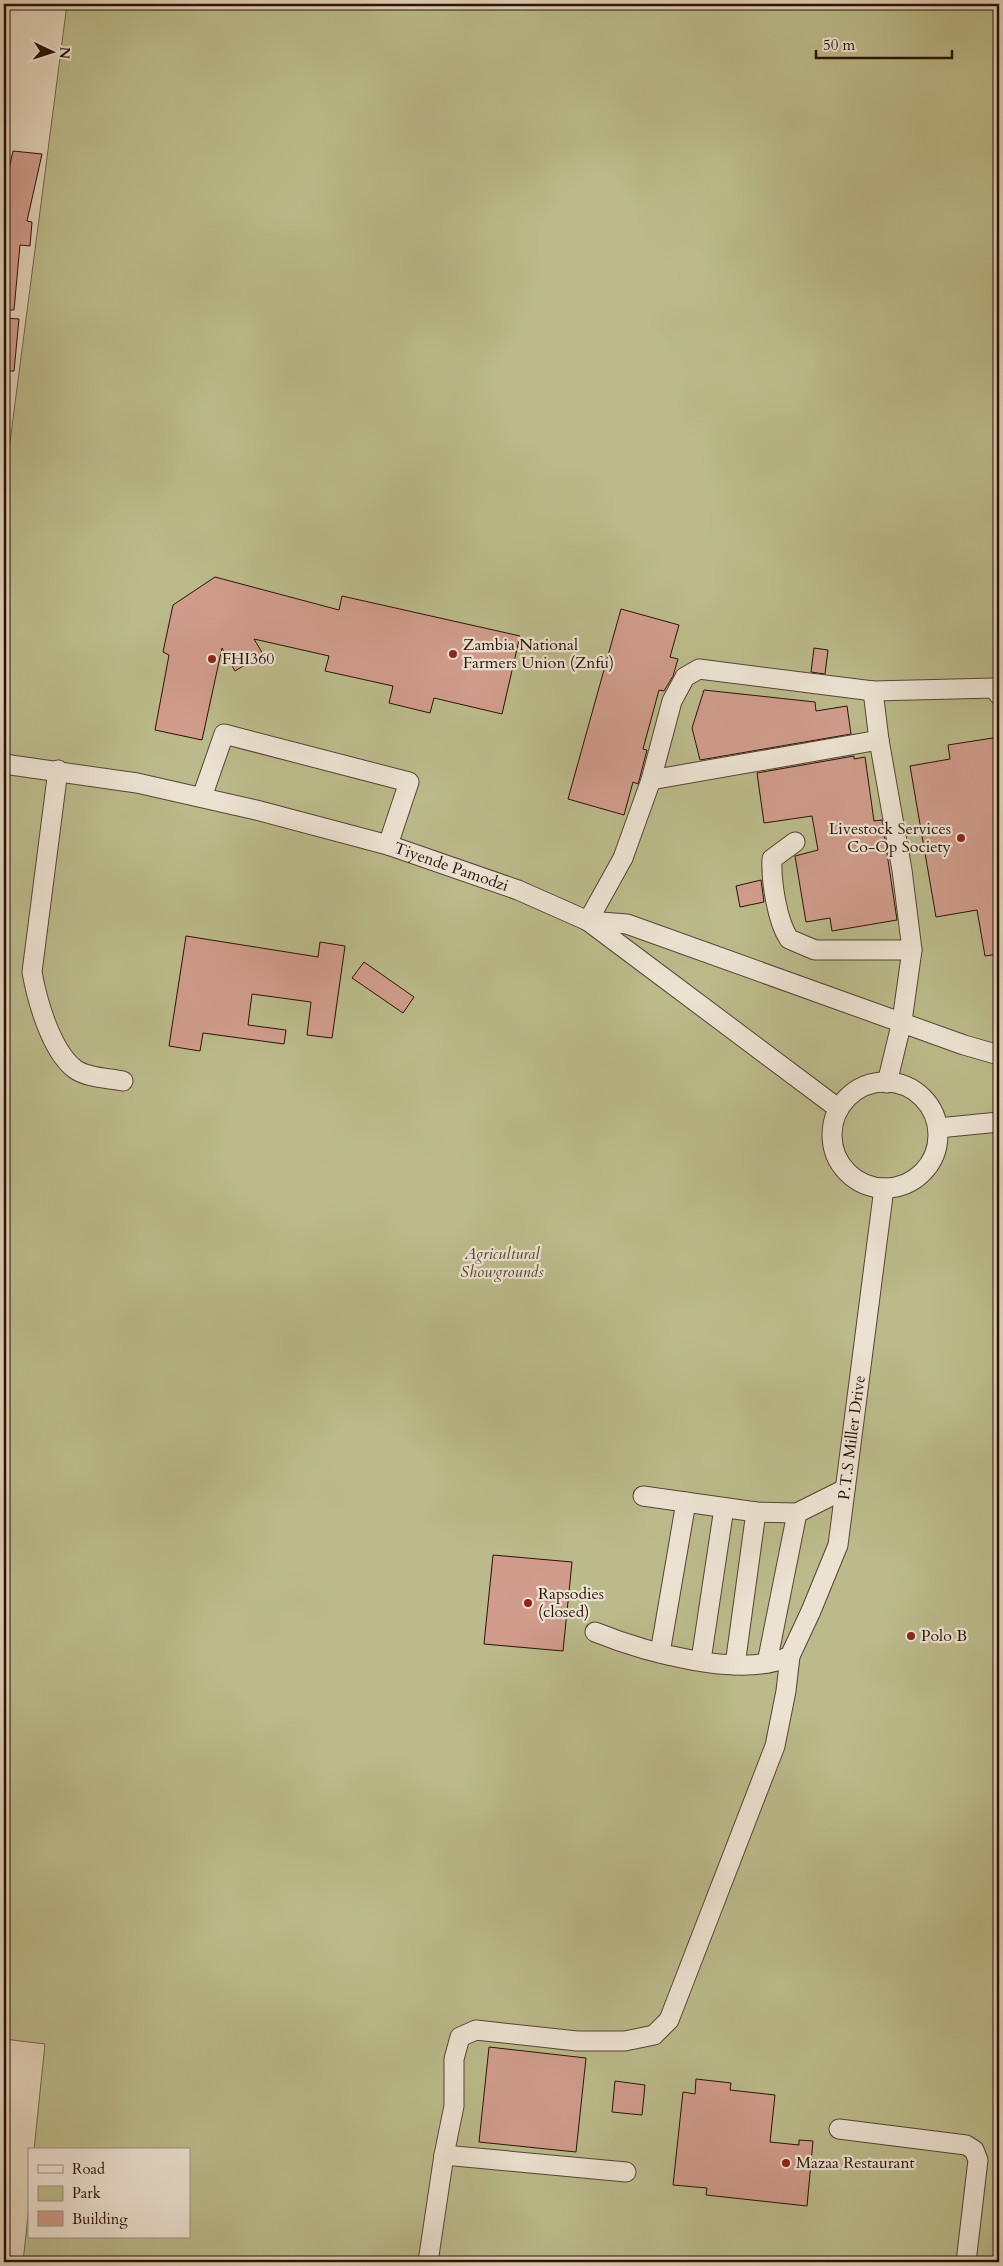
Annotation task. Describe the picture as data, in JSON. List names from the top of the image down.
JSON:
{
  "streets": {
    "lane": ["Tiyende Pamodzi", "P.T.S Miller Drive"]
  },
  "crossings": [
    ["Tiyende Pamodzi", "P.T.S Miller Drive"]
  ],
  "parks": ["Agricultural Showgrounds"],
  "places": [
    "Zambia National Farmers Union (Znfu)",
    "FHI360",
    "Livestock Services Co-Op Society",
    "Rapsodies (closed)",
    "Polo B",
    "Mazaa Restaurant"
  ],
  "legend": ["Road", "Park", "Building"],
  "scale_bar": "50 m",
  "north": "right"
}
